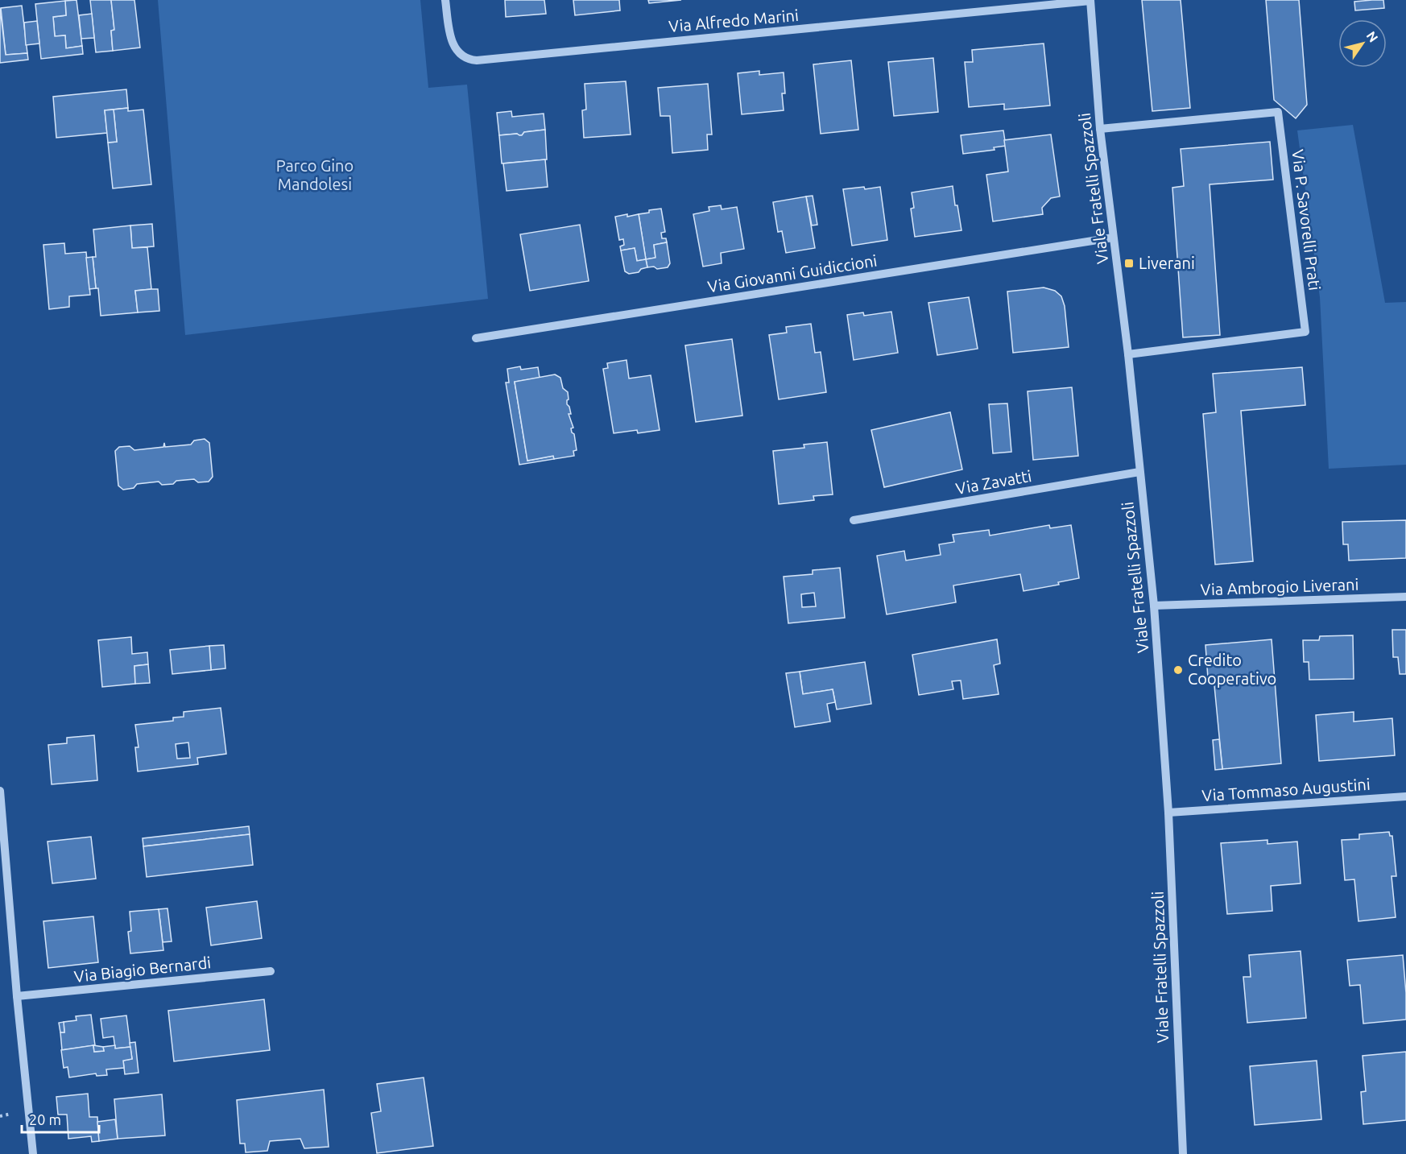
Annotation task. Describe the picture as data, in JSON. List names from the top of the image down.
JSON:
{
  "streets": {
    "street": [
      "Via Alfredo Marini",
      "Viale Fratelli Spazzoli",
      "Via P. Savorelli Prati",
      "Via Giovanni Guidiccioni",
      "Via Zavatti",
      "Via Ambrogio Liverani",
      "Via Tommaso Augustini",
      "Via Biagio Bernardi"
    ]
  },
  "crossings": [
    ["Via Alfredo Marini", "Viale Fratelli Spazzoli"],
    ["Viale Fratelli Spazzoli", "Via P. Savorelli Prati"],
    ["Viale Fratelli Spazzoli", "Via Giovanni Guidiccioni"],
    ["Viale Fratelli Spazzoli", "Via Zavatti"],
    ["Viale Fratelli Spazzoli", "Via Ambrogio Liverani"],
    ["Viale Fratelli Spazzoli", "Via Tommaso Augustini"]
  ],
  "parks": ["Parco Gino Mandolesi"],
  "places": {
    "transit": ["Liverani"],
    "other": ["Credito Cooperativo"]
  },
  "scale_bar": "20 m",
  "north": "top right"
}
